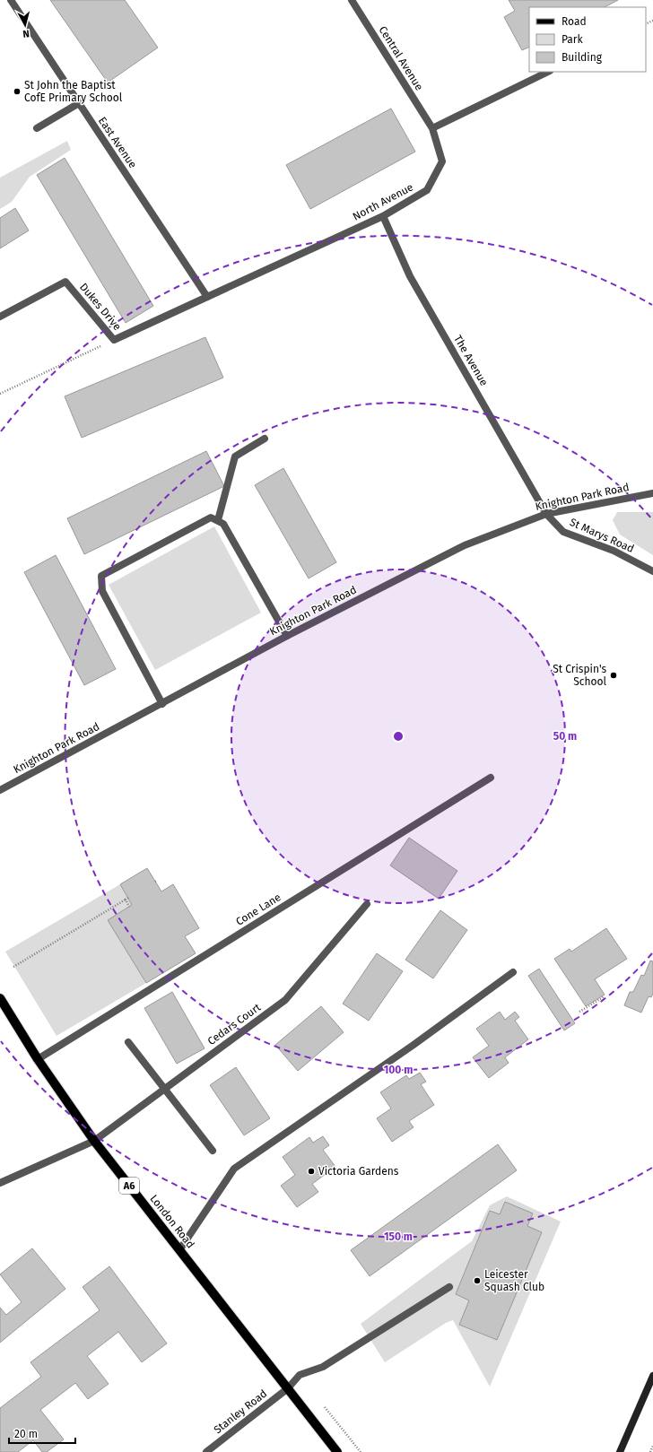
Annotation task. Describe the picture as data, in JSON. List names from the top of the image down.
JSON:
{
  "streets": {
    "main road": ["A6", "London Road"],
    "street": [
      "Central Avenue",
      "East Avenue",
      "North Avenue",
      "Dukes Drive",
      "The Avenue",
      "Knighton Park Road",
      "St Marys Road",
      "Cone Lane",
      "Cedars Court",
      "Stanley Road"
    ]
  },
  "crossings": [
    ["Central Avenue", "North Avenue"],
    ["East Avenue", "North Avenue"],
    ["East Avenue", "Dukes Drive"],
    ["North Avenue", "Dukes Drive"],
    ["North Avenue", "The Avenue"],
    ["The Avenue", "Knighton Park Road"],
    ["The Avenue", "St Marys Road"],
    ["Knighton Park Road", "St Marys Road"],
    ["Cone Lane", "London Road"],
    ["Cedars Court", "London Road"],
    ["London Road", "Stanley Road"]
  ],
  "places": [
    "St John the Baptist CofE Primary School",
    "St Crispin's School",
    "Victoria Gardens",
    "Leicester Squash Club"
  ],
  "legend": ["Road", "Park", "Building"],
  "scale_bar": "20 m",
  "north": "bottom",
  "rings": ["50 m", "100 m", "150 m"]
}
